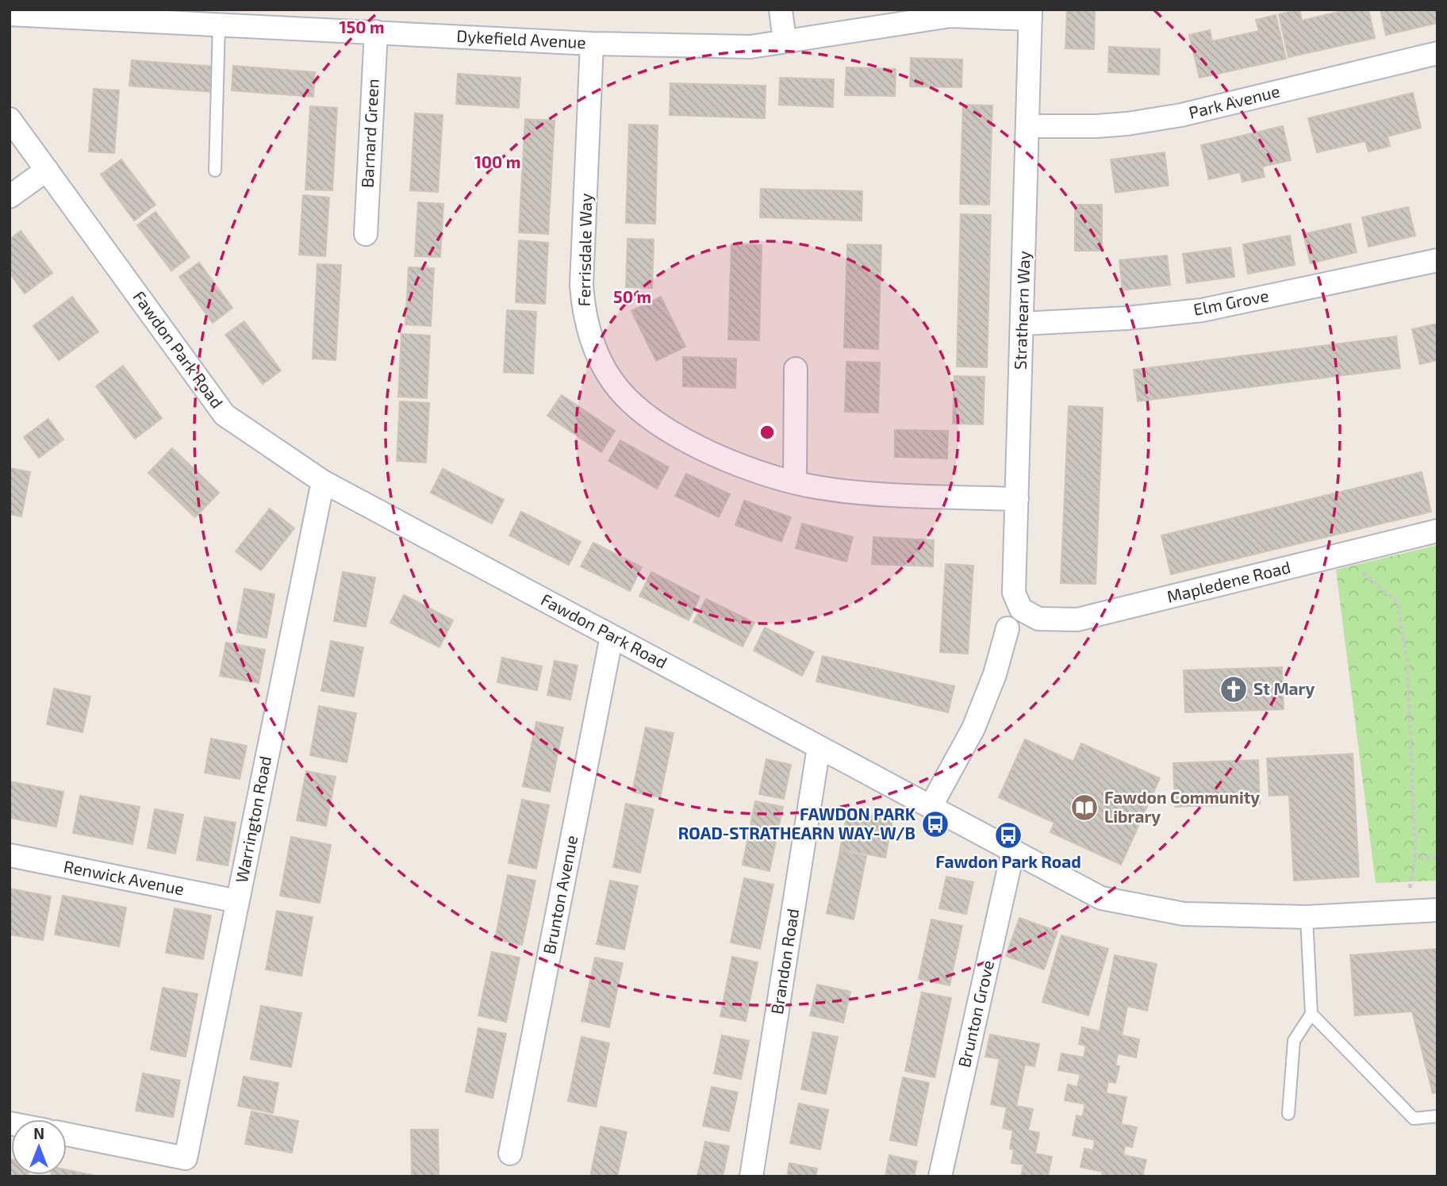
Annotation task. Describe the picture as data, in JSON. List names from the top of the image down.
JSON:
{
  "streets": {
    "street": [
      "Dykefield Avenue",
      "Park Avenue",
      "Barnard Green",
      "Ferrisdale Way",
      "Elm Grove",
      "Strathearn Way",
      "Fawdon Park Road",
      "Mapledene Road",
      "Warrington Road",
      "Renwick Avenue",
      "Brunton Avenue",
      "Brandon Road",
      "Brunton Grove"
    ]
  },
  "crossings": [
    ["Dykefield Avenue", "Barnard Green"],
    ["Dykefield Avenue", "Ferrisdale Way"],
    ["Dykefield Avenue", "Strathearn Way"],
    ["Park Avenue", "Strathearn Way"],
    ["Ferrisdale Way", "Strathearn Way"],
    ["Elm Grove", "Strathearn Way"],
    ["Strathearn Way", "Mapledene Road"],
    ["Fawdon Park Road", "Warrington Road"],
    ["Fawdon Park Road", "Brunton Avenue"],
    ["Fawdon Park Road", "Brandon Road"],
    ["Fawdon Park Road", "Brunton Grove"],
    ["Warrington Road", "Renwick Avenue"]
  ],
  "places": {
    "church": ["St Mary"],
    "library": ["Fawdon Community Library"],
    "bus stop": ["FAWDON PARK ROAD-STRATHEARN WAY-W/B", "Fawdon Park Road"]
  },
  "north": "top",
  "rings": ["150 m", "100 m", "50 m"]
}
